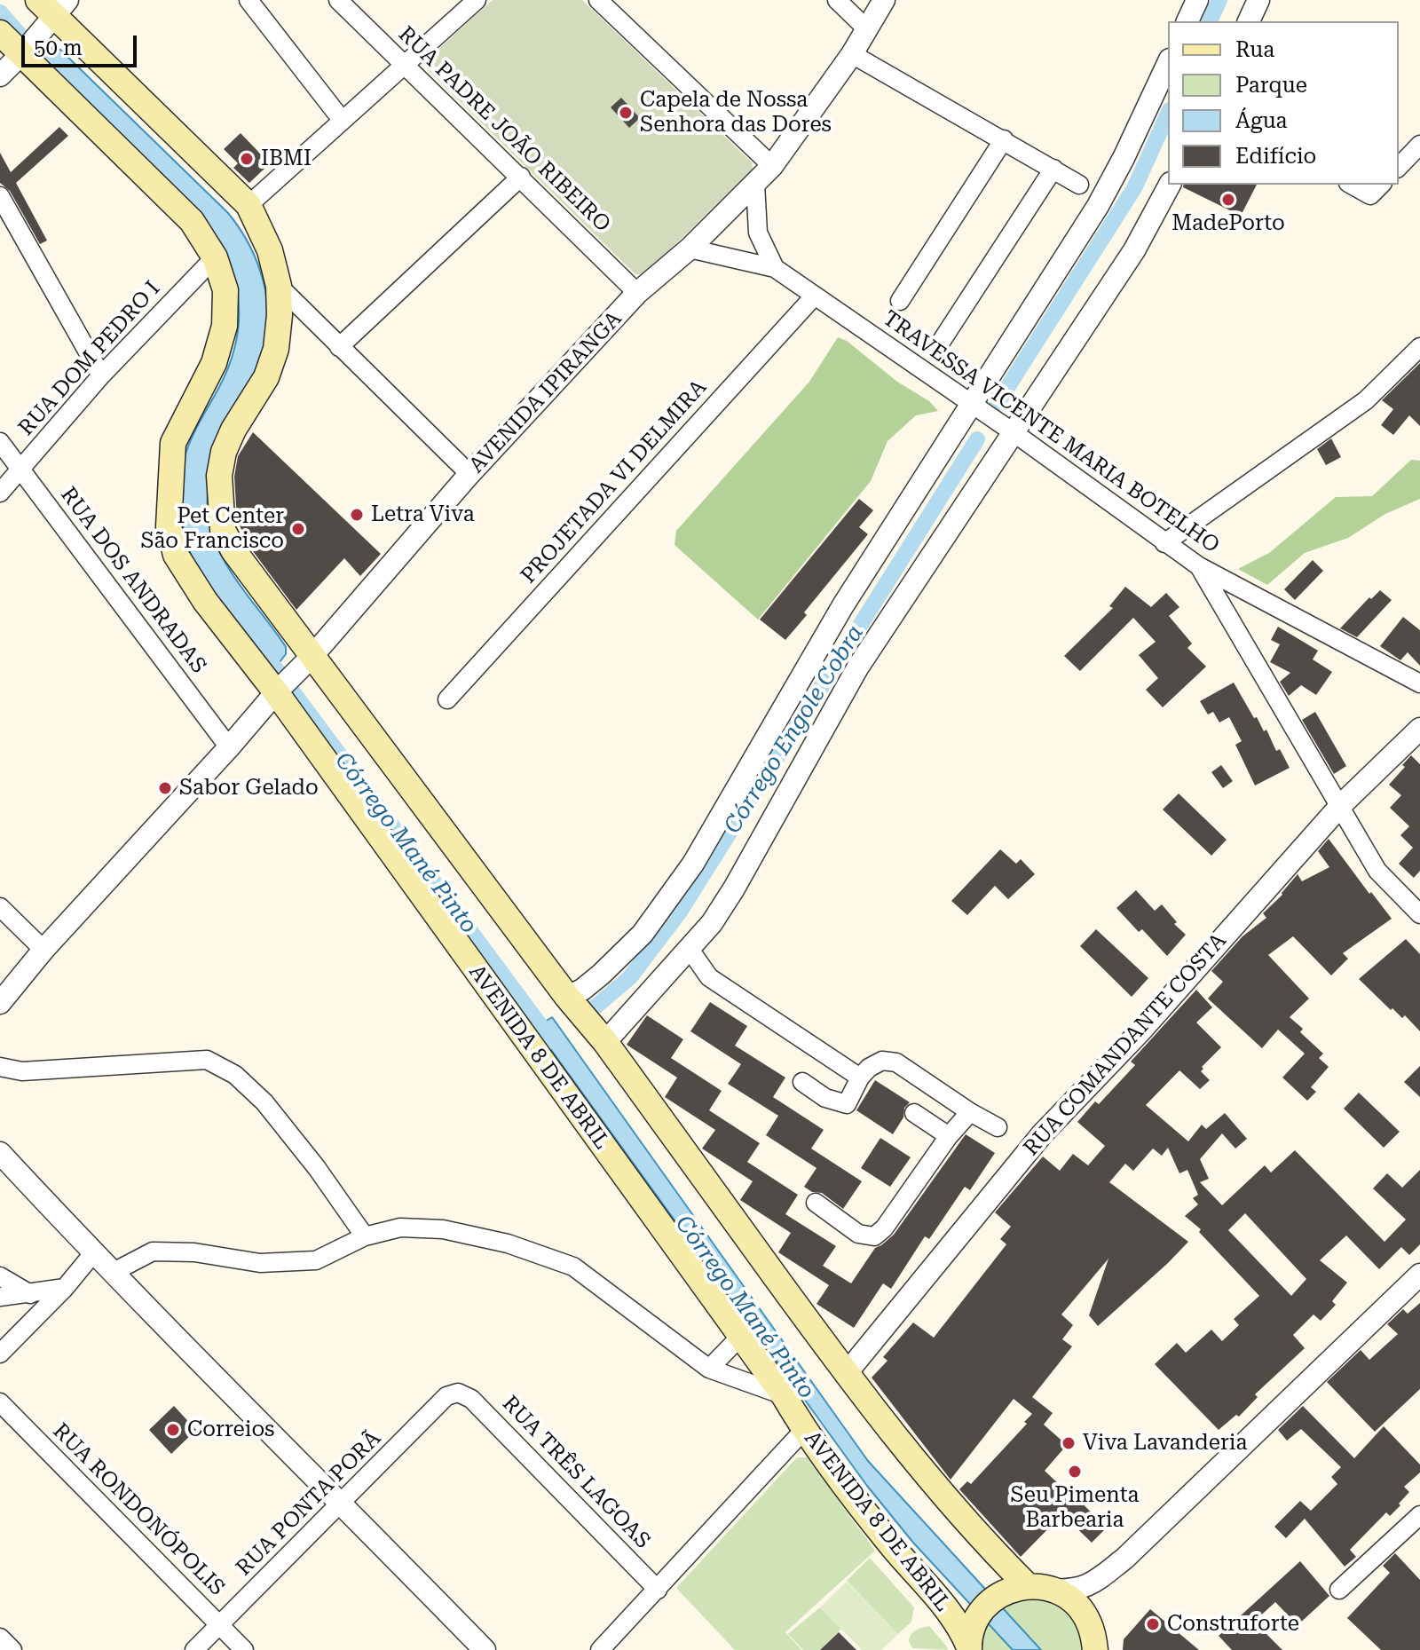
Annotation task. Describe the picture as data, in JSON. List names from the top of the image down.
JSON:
{
  "streets": {
    "main road": ["AVENIDA 8 DE ABRIL"],
    "street": [
      "RUA PADRE JOÃO RIBEIRO",
      "RUA DOM PEDRO I",
      "AVENIDA IPIRANGA",
      "TRAVESSA VICENTE MARIA BOTELHO",
      "PROJETADA VI DELMIRA",
      "RUA DOS ANDRADAS",
      "RUA COMANDANTE COSTA",
      "RUA TRÊS LAGOAS",
      "RUA PONTA PORÃ",
      "RUA RONDONÓPOLIS"
    ]
  },
  "crossings": [
    ["RUA PADRE JOÃO RIBEIRO", "AVENIDA IPIRANGA"],
    ["RUA DOM PEDRO I", "RUA DOS ANDRADAS"],
    ["RUA DOM PEDRO I", "AVENIDA 8 DE ABRIL"],
    ["AVENIDA IPIRANGA", "TRAVESSA VICENTE MARIA BOTELHO"],
    ["AVENIDA IPIRANGA", "RUA DOS ANDRADAS"],
    ["AVENIDA IPIRANGA", "AVENIDA 8 DE ABRIL"],
    ["TRAVESSA VICENTE MARIA BOTELHO", "PROJETADA VI DELMIRA"],
    ["RUA TRÊS LAGOAS", "RUA PONTA PORÃ"],
    ["RUA PONTA PORÃ", "RUA RONDONÓPOLIS"]
  ],
  "water": ["Córrego Engole Cobra", "Córrego Mané Pinto"],
  "places": [
    "Capela de Nossa Senhora das Dores",
    "IBMI",
    "MadePorto",
    "Letra Viva",
    "Pet Center São Francisco",
    "Sabor Gelado",
    "Correios",
    "Viva Lavanderia",
    "Seu Pimenta Barbearia",
    "Construforte"
  ],
  "legend": [
    "Rua",
    "Parque",
    "Água",
    "Edifício"
  ],
  "scale_bar": "50 m"
}
